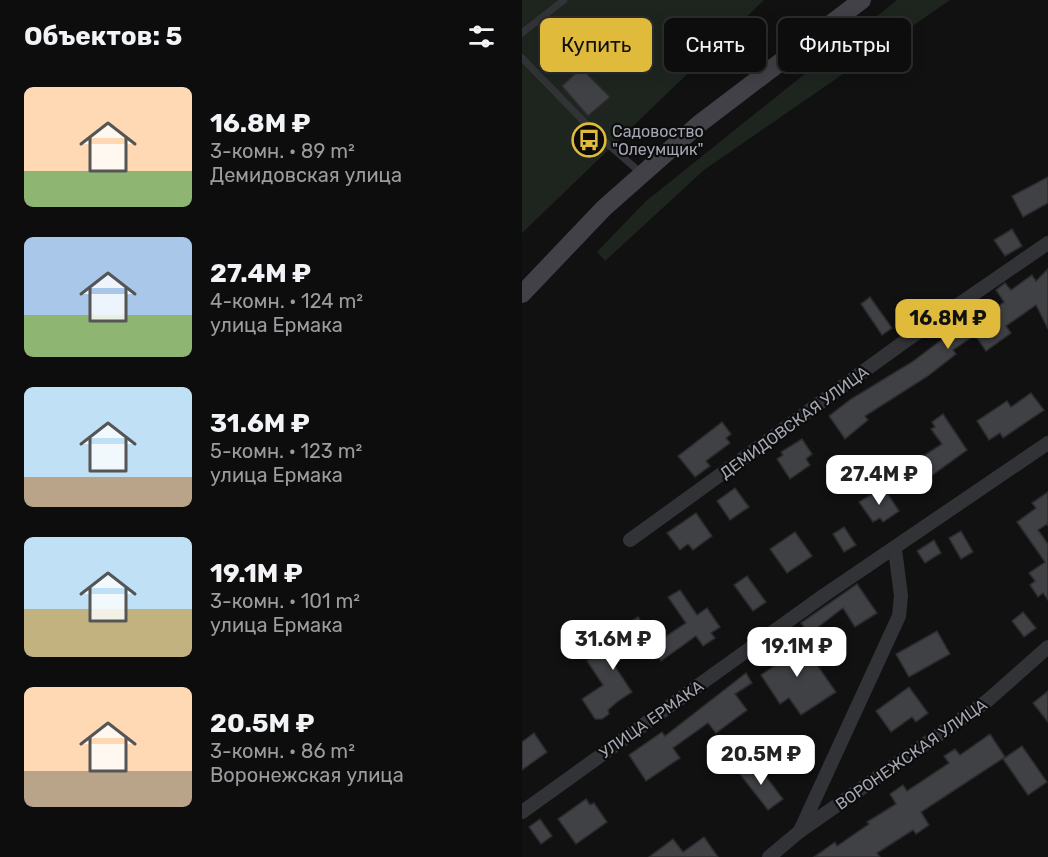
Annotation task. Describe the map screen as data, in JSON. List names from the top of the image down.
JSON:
{
  "streets": {
    "street": ["ДЕМИДОВСКАЯ УЛИЦА", "УЛИЦА ЕРМАКА", "ВОРОНЕЖСКАЯ УЛИЦА"]
  },
  "places": {
    "bus stop": ["Садовоство \"Олеумщик\""]
  },
  "page": {
    "heading": "Объектов: 5",
    "chip": ["Купить", "Снять", "Фильтры"],
    "list": [
      {
        "name": "16.8M ₽",
        "note": "3-комн. · 89 m² · Демидовская улица"
      },
      {
        "name": "27.4M ₽",
        "note": "4-комн. · 124 m² · улица Ермака"
      },
      {
        "name": "31.6M ₽",
        "note": "5-комн. · 123 m² · улица Ермака"
      },
      {
        "name": "19.1M ₽",
        "note": "3-комн. · 101 m² · улица Ермака"
      },
      {
        "name": "20.5M ₽",
        "note": "3-комн. · 86 m² · Воронежская улица"
      }
    ],
    "price": [
      "16.8M ₽",
      "27.4M ₽",
      "31.6M ₽",
      "19.1M ₽",
      "20.5M ₽"
    ]
  }
}
